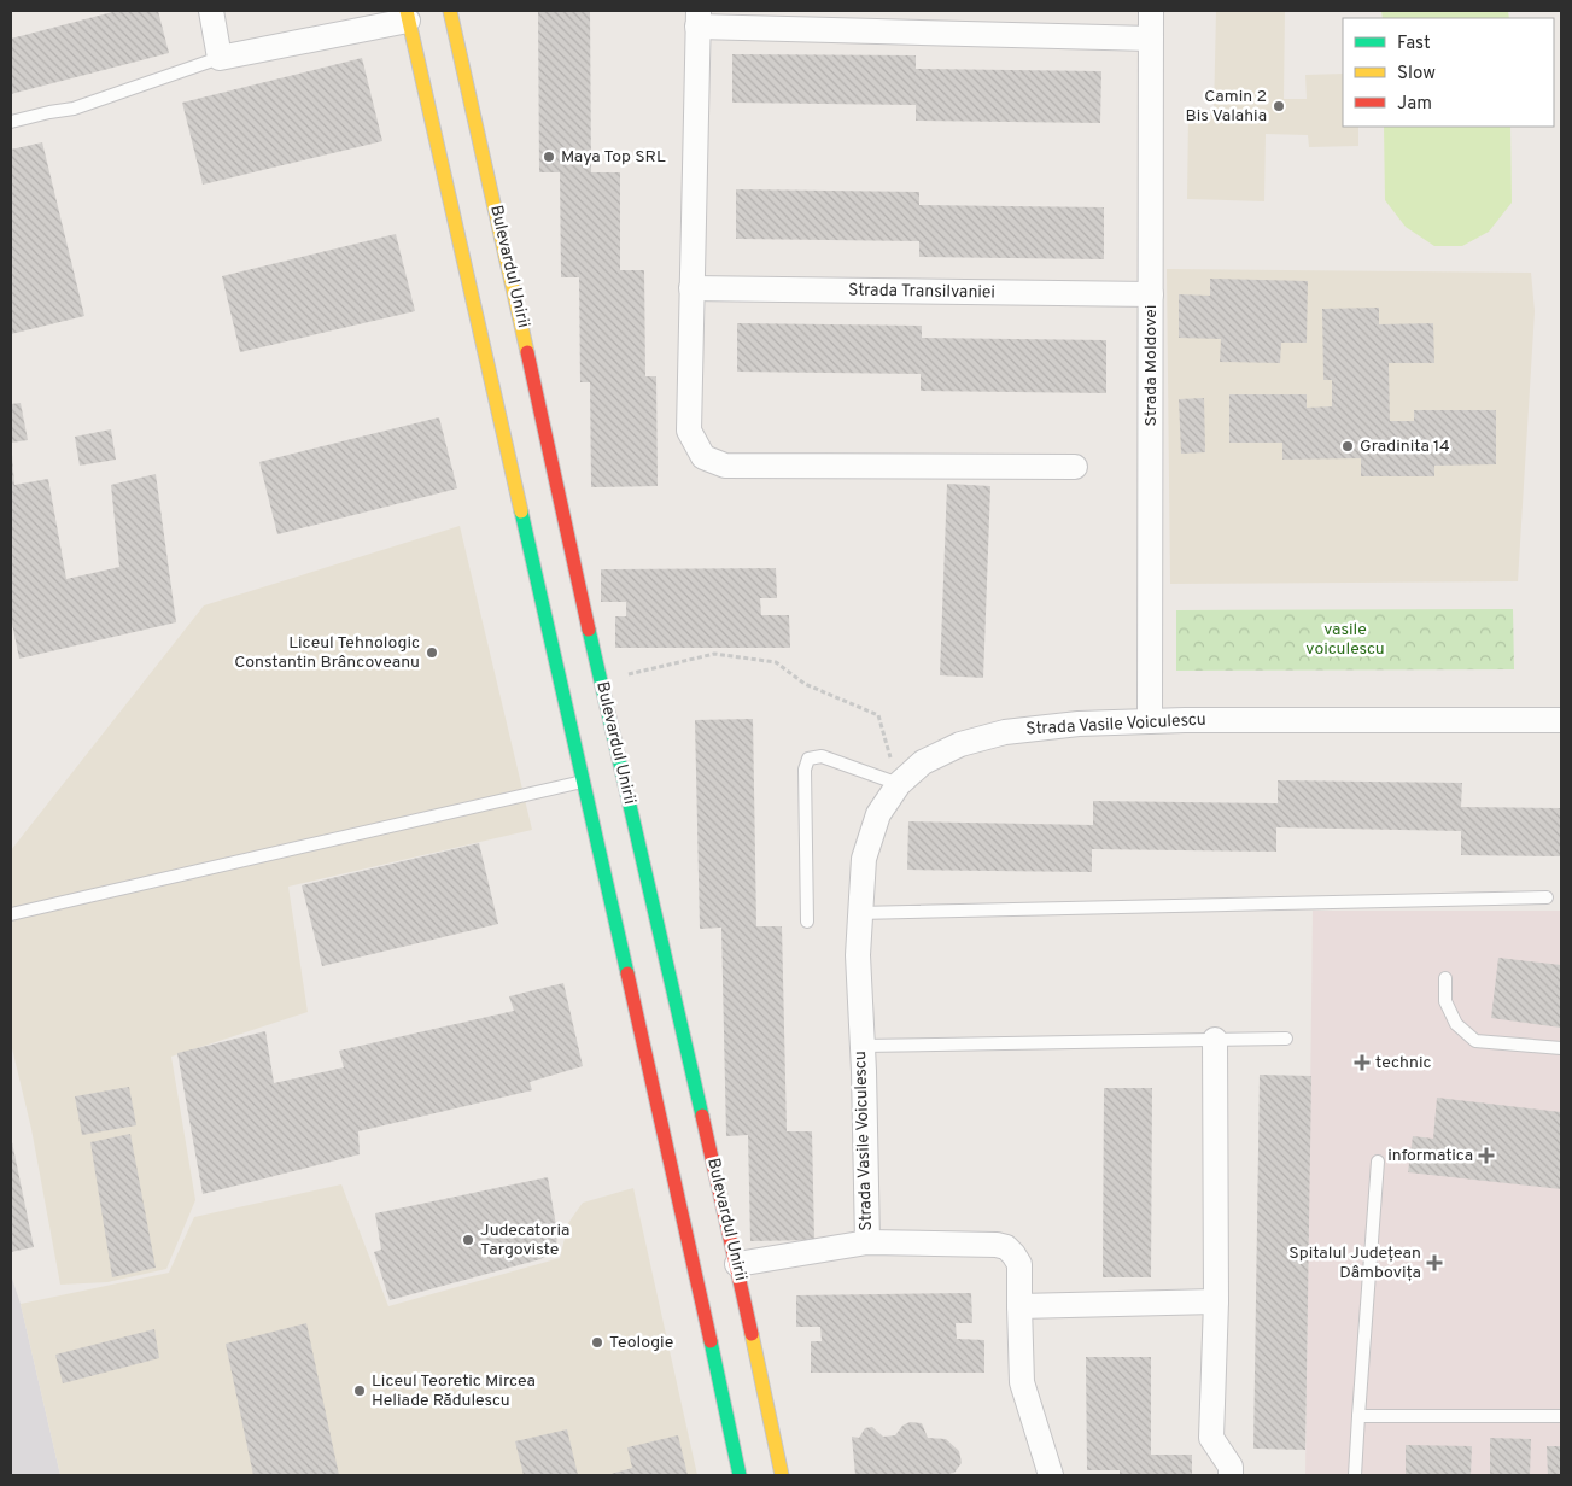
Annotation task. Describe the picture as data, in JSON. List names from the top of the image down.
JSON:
{
  "streets": {
    "main road": ["Bulevardul Unirii"],
    "street": ["Strada Transilvaniei", "Strada Moldovei", "Strada Vasile Voiculescu"]
  },
  "crossings": [
    ["Strada Transilvaniei", "Strada Moldovei"],
    ["Strada Moldovei", "Strada Vasile Voiculescu"]
  ],
  "parks": ["vasile voiculescu"],
  "places": {
    "other": [
      "Camin 2 Bis Valahia",
      "Maya Top SRL",
      "Gradinita 14",
      "Liceul Tehnologic Constantin Brâncoveanu",
      "Judecatoria Targoviste",
      "Teologie",
      "Liceul Teoretic Mircea Heliade Rădulescu"
    ],
    "health": ["technic", "informatica", "Spitalul Județean Dâmbovița"]
  },
  "legend": ["Fast", "Slow", "Jam"]
}
